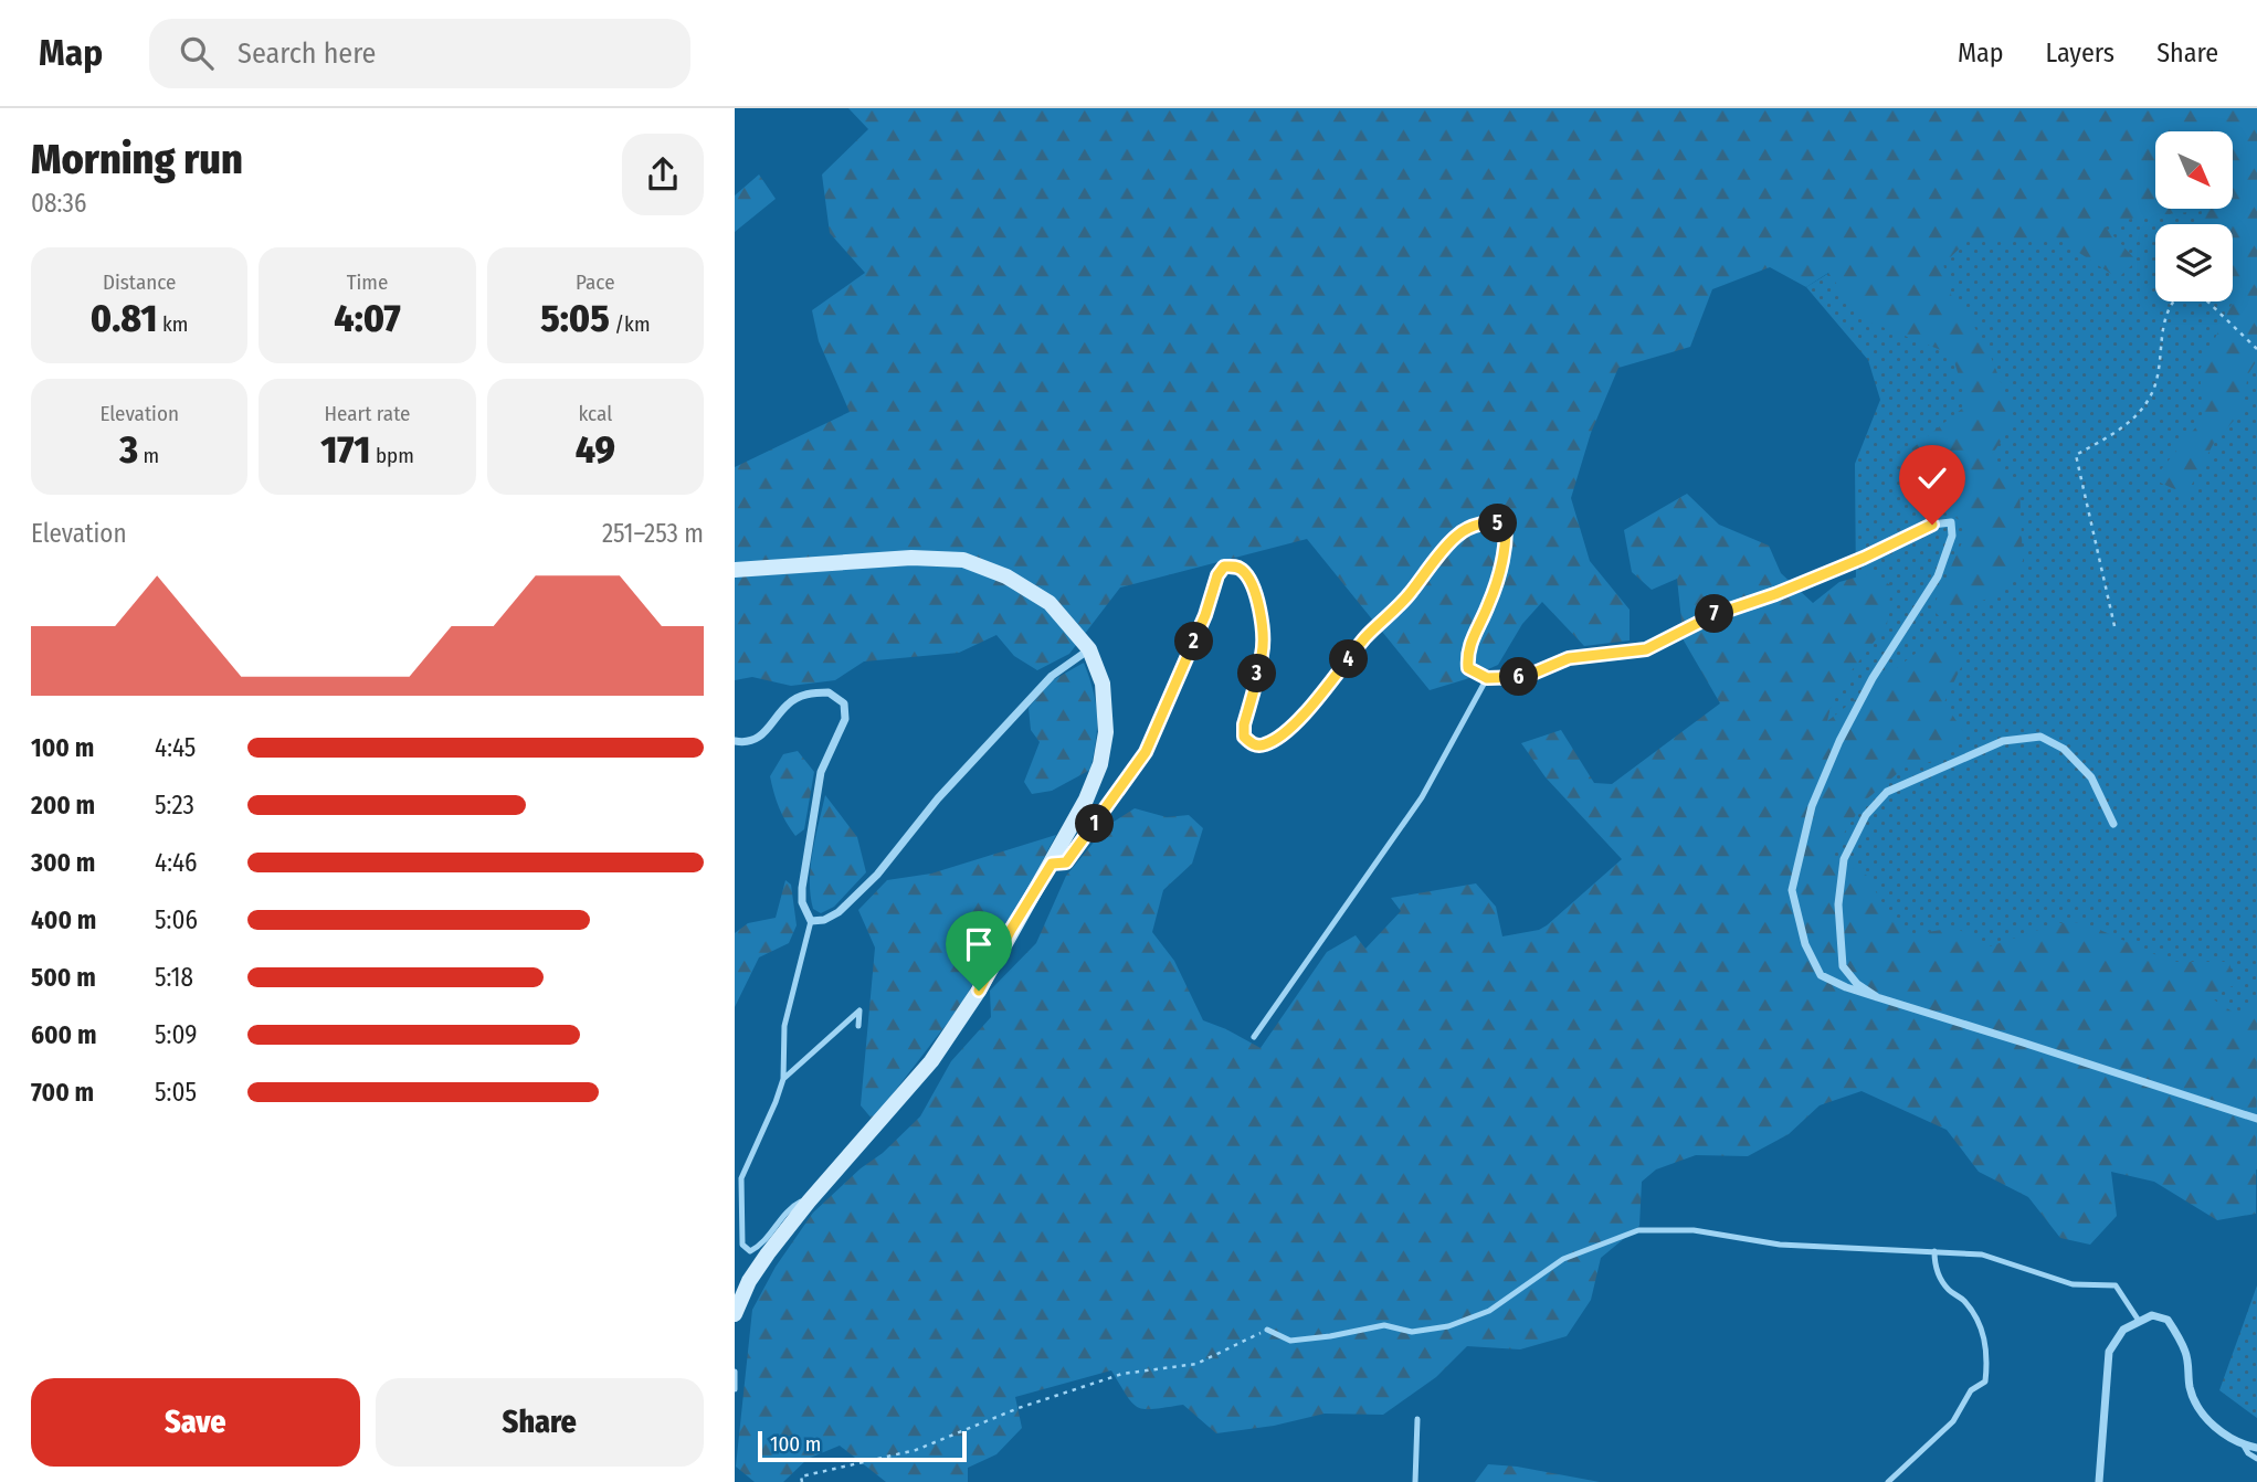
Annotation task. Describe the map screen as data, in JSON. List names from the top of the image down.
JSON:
{
  "scale_bar": "100 m",
  "north": "bottom right",
  "page": {
    "header": "Map",
    "search": "Search here",
    "nav": ["Map", "Layers", "Share"],
    "heading": ["Morning run", "08:36"],
    "stats": [
      ["Distance", "0.81 km"],
      ["Time", "4:07"],
      ["Pace", "5:05 /km"],
      ["Elevation", "3 m"],
      ["Heart rate", "171 bpm"],
      ["kcal", "49"]
    ],
    "chart": ["Elevation", "251–253 m"],
    "pins": [
      "5",
      "7",
      "2",
      "4",
      "3",
      "6",
      "1"
    ],
    "list": [
      {
        "name": "100 m",
        "note": "4:45"
      },
      {
        "name": "200 m",
        "note": "5:23"
      },
      {
        "name": "300 m",
        "note": "4:46"
      },
      {
        "name": "400 m",
        "note": "5:06"
      },
      {
        "name": "500 m",
        "note": "5:18"
      },
      {
        "name": "600 m",
        "note": "5:09"
      },
      {
        "name": "700 m",
        "note": "5:05"
      }
    ],
    "buttons": ["Save", "Share"],
    "scale": "100 m"
  }
}
